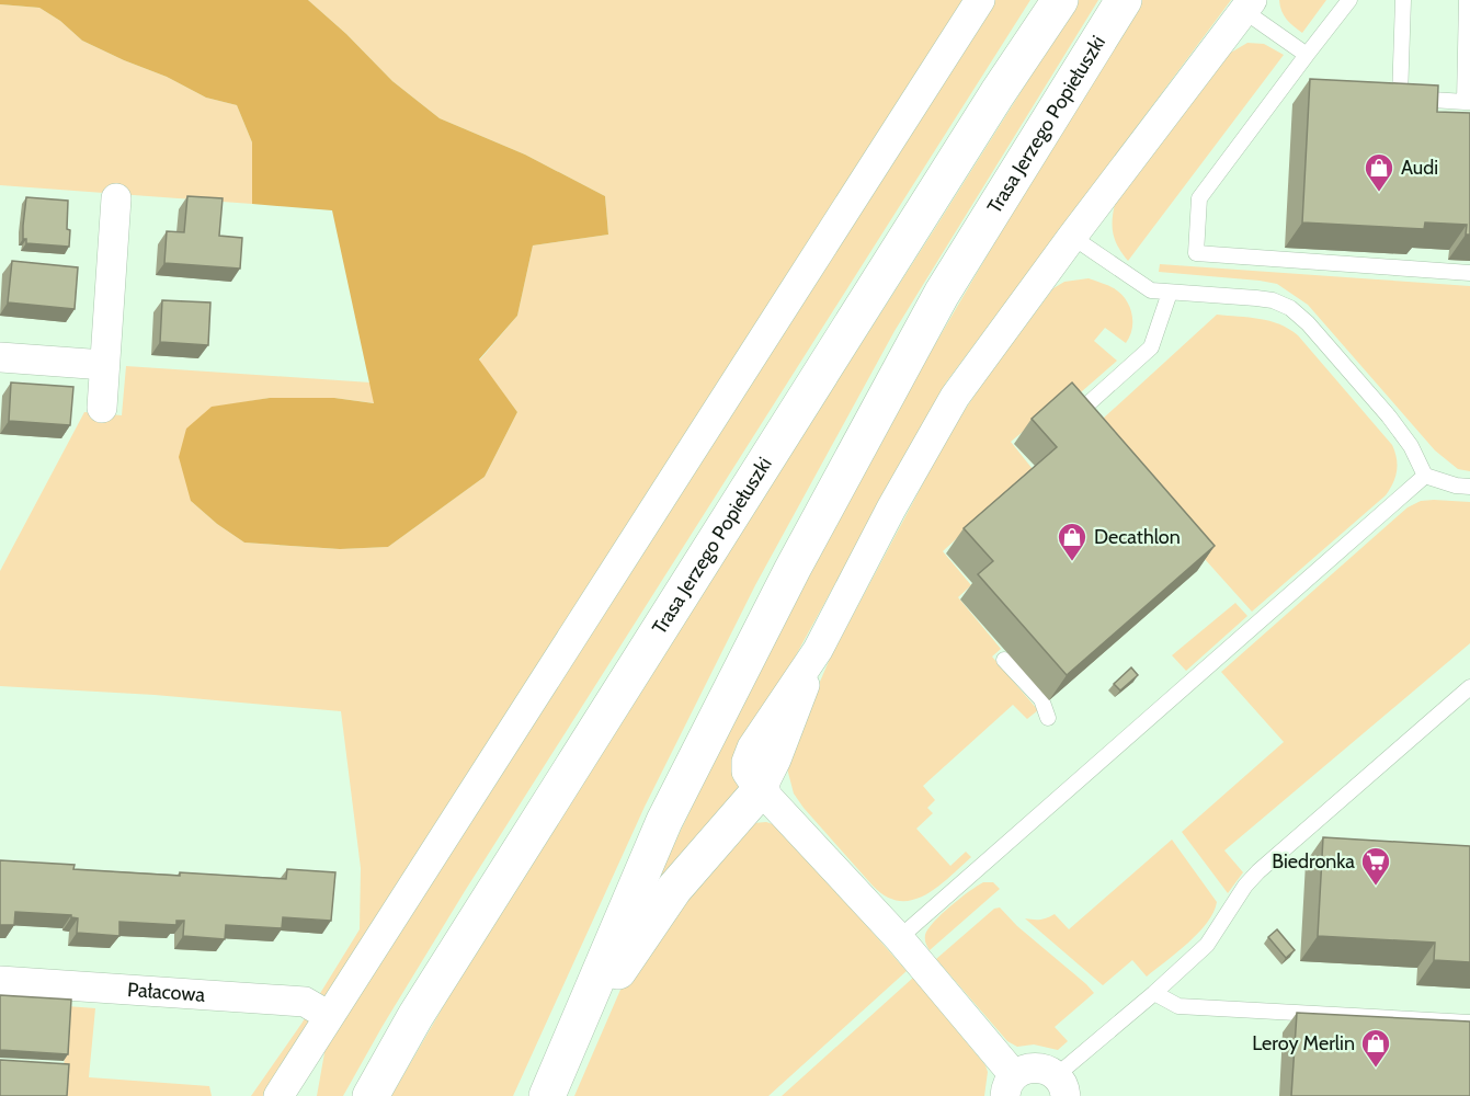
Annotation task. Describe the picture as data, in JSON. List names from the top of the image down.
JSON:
{
  "streets": {
    "main road": ["Trasa Jerzego Popiełuszki"],
    "street": ["Pałacowa"]
  },
  "places": {
    "shop": ["Audi", "Decathlon", "Leroy Merlin"],
    "supermarket": ["Biedronka"]
  }
}
